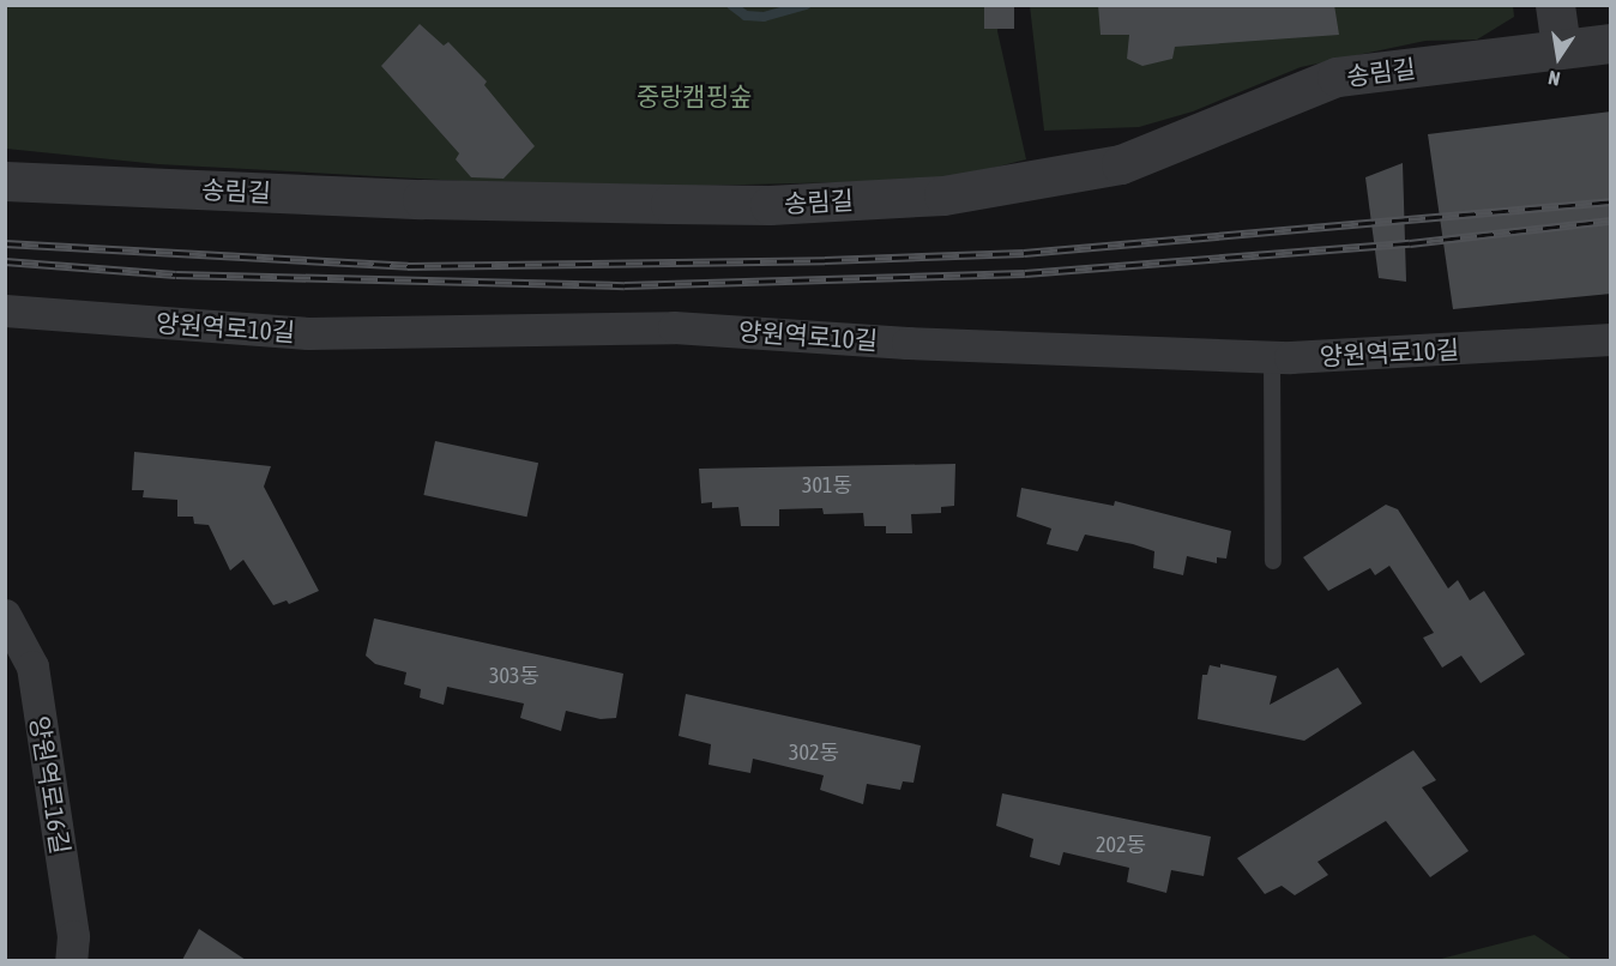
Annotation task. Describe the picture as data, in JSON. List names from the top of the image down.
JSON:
{
  "streets": {
    "street": ["송림길", "양원역로10길", "양원역로16길"]
  },
  "parks": ["중랑캠핑숲"],
  "house_numbers": [
    "301동",
    "303동",
    "302동",
    "202동"
  ],
  "north": "bottom"
}
